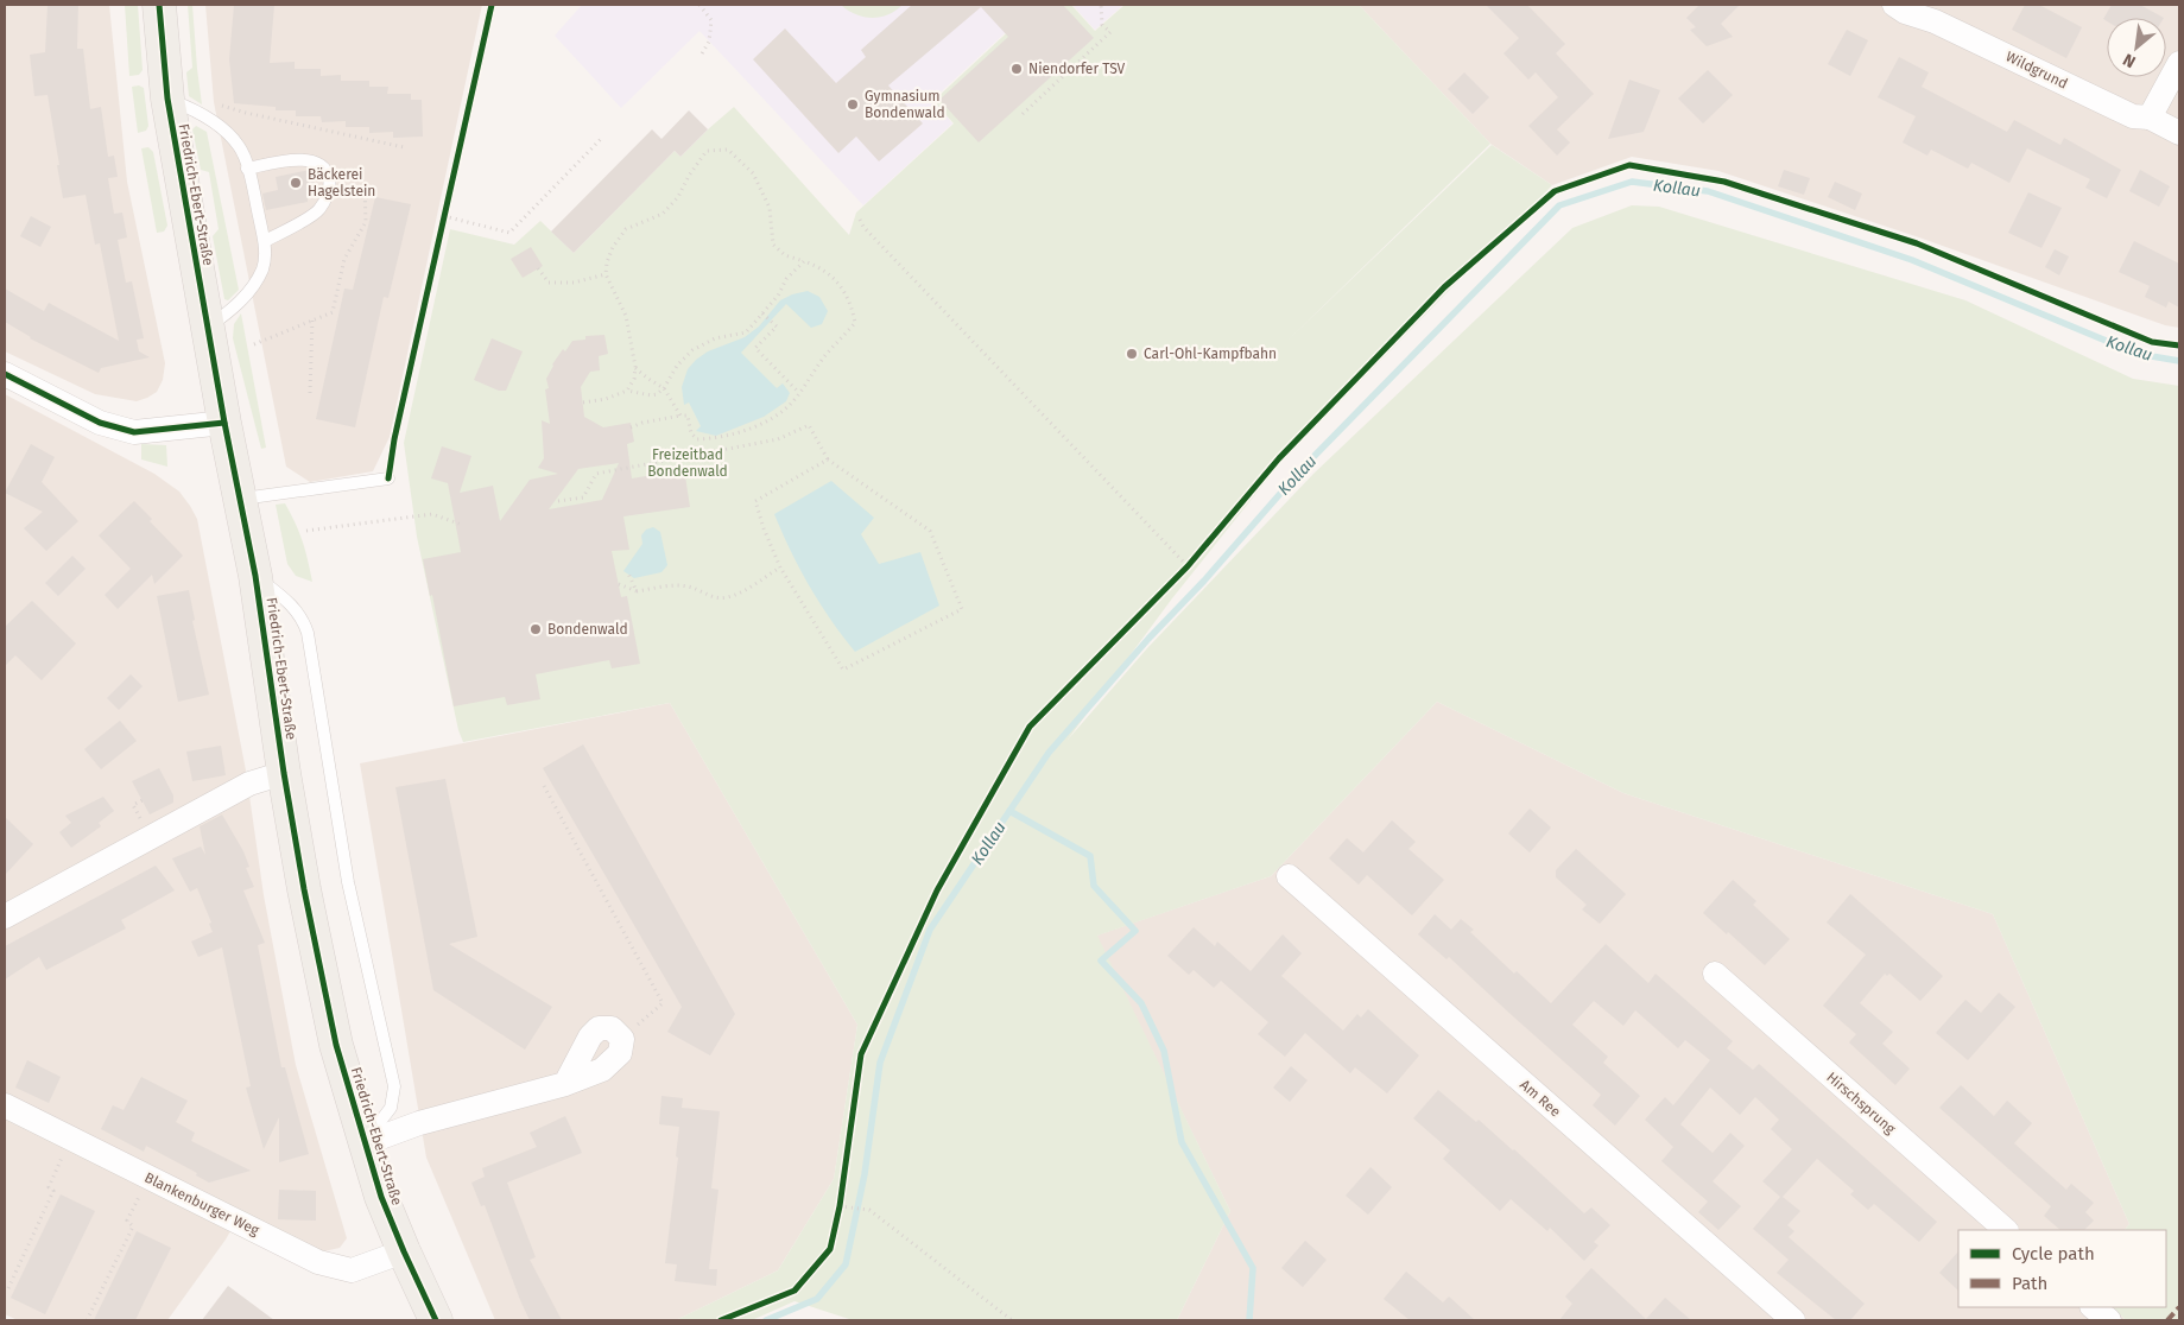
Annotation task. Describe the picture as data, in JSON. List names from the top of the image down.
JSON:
{
  "streets": {
    "main road": ["Friedrich-Ebert-Straße"],
    "street": [
      "Wildgrund",
      "Am Ree",
      "Hirschsprung",
      "Blankenburger Weg"
    ]
  },
  "crossings": [
    ["Friedrich-Ebert-Straße", "Blankenburger Weg"]
  ],
  "water": ["Kollau"],
  "parks": ["Freizeitbad Bondenwald"],
  "places": [
    "Niendorfer TSV",
    "Gymnasium Bondenwald",
    "Bäckerei Hagelstein",
    "Carl-Ohl-Kampfbahn",
    "Bondenwald"
  ],
  "legend": ["Cycle path", "Path"],
  "north": "bottom left"
}
